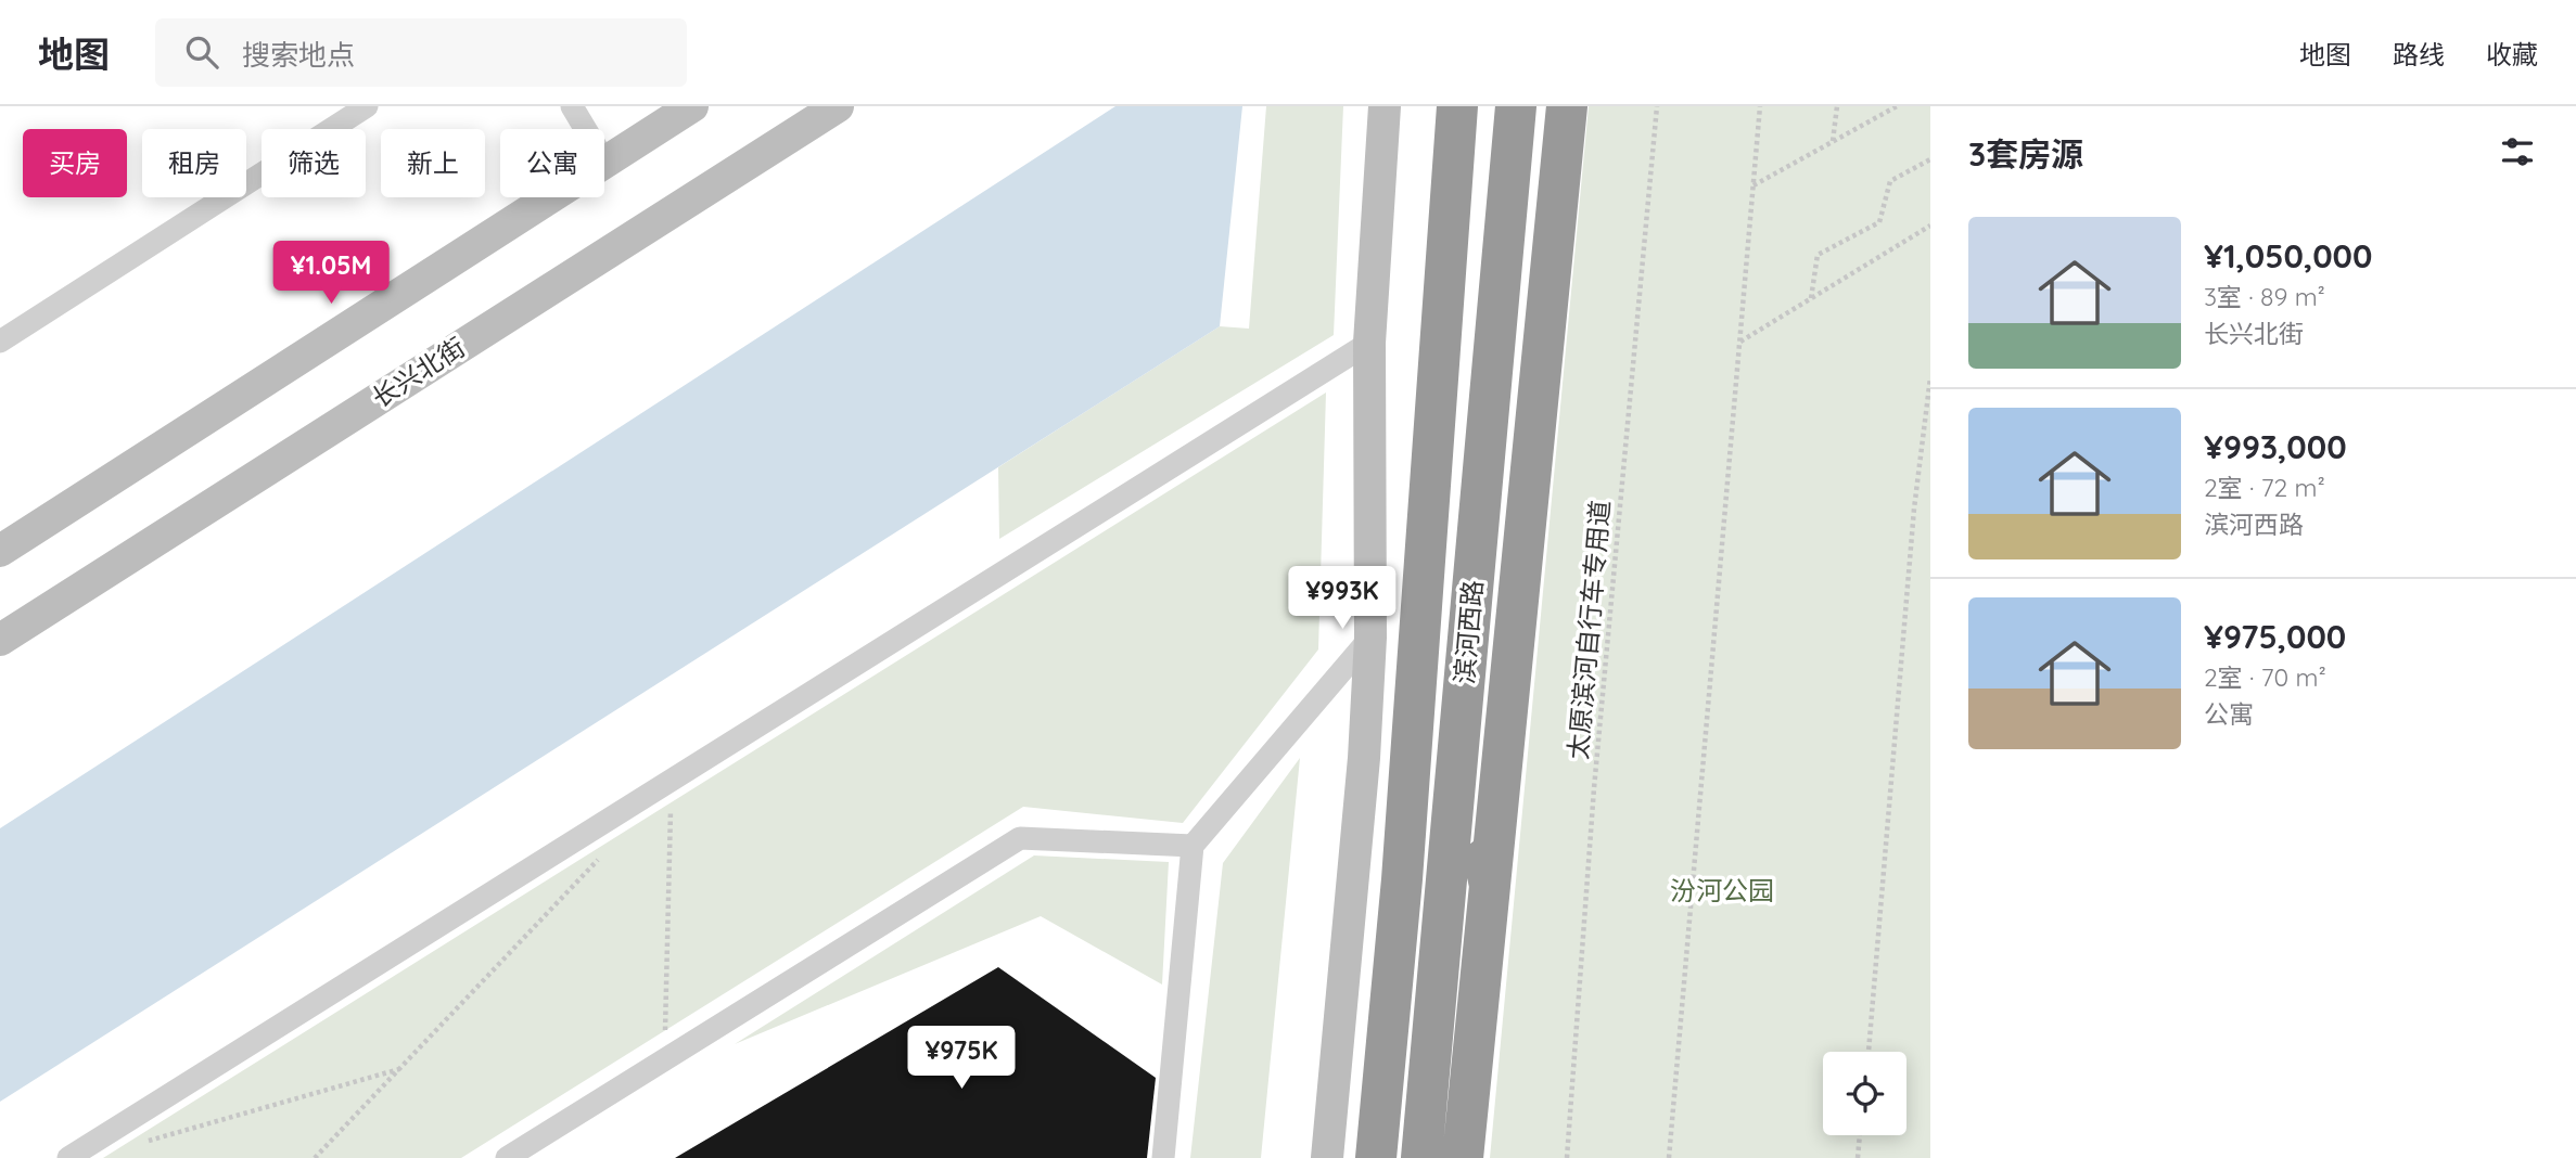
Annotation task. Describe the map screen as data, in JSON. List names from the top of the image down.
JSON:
{
  "streets": {
    "highway": ["滨河西路"],
    "street": ["长兴北街"],
    "path": ["太原滨河自行车专用道"]
  },
  "parks": ["汾河公园"],
  "page": {
    "header": "地图",
    "search": "搜索地点",
    "nav": ["地图", "路线", "收藏"],
    "heading": "3套房源",
    "chip": [
      "买房",
      "租房",
      "筛选",
      "新上",
      "公寓"
    ],
    "list": [
      {
        "name": "¥1,050,000",
        "note": "3室 · 89 m² · 长兴北街"
      },
      {
        "name": "¥993,000",
        "note": "2室 · 72 m² · 滨河西路"
      },
      {
        "name": "¥975,000",
        "note": "2室 · 70 m² · 公寓"
      }
    ],
    "price": ["¥1.05M", "¥993K", "¥975K"]
  }
}
